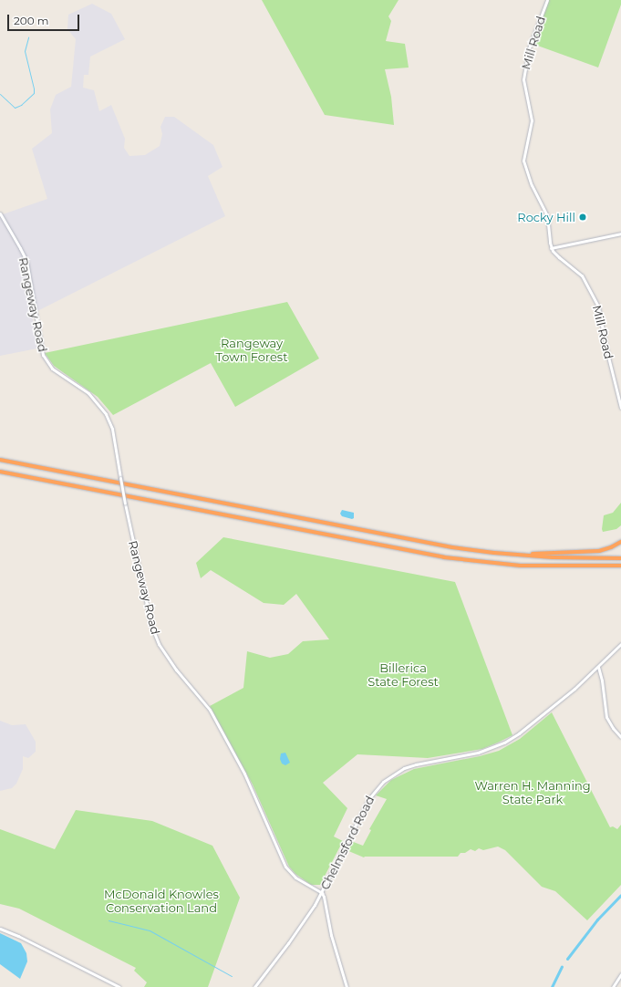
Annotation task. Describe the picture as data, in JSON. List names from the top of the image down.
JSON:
{
  "streets": {
    "main road": ["Mill Road", "Rangeway Road", "Chelmsford Road"]
  },
  "crossings": [
    ["Rangeway Road", "Chelmsford Road"]
  ],
  "parks": [
    "Rangeway Town Forest",
    "Billerica State Forest",
    "Warren H. Manning State Park",
    "McDonald Knowles Conservation Land"
  ],
  "places": ["Rocky Hill"],
  "scale_bar": "200 m"
}
